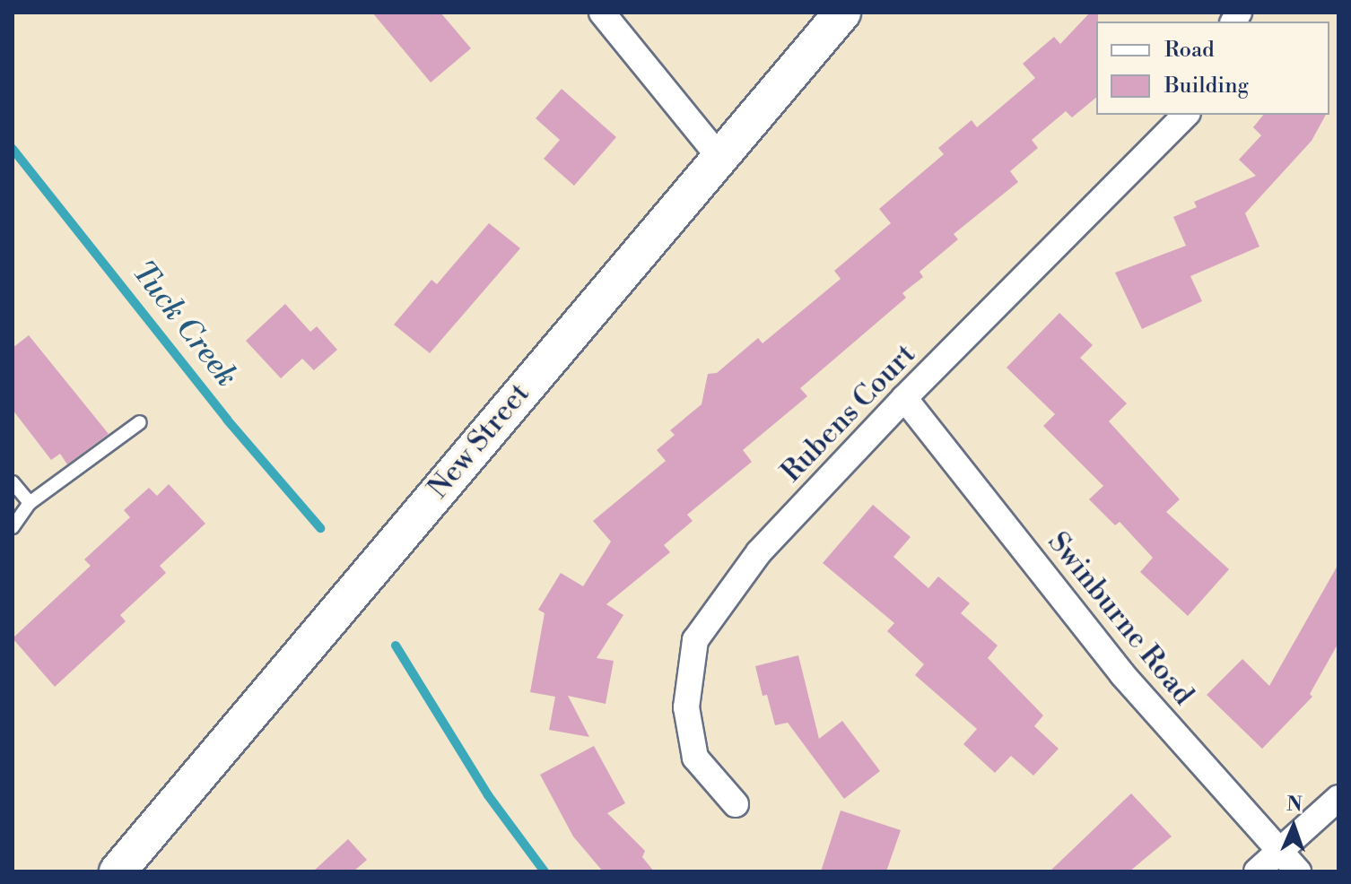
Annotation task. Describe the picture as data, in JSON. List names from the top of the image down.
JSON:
{
  "streets": {
    "main road": ["New Street"],
    "street": ["Rubens Court", "Swinburne Road"]
  },
  "crossings": [
    ["Rubens Court", "Swinburne Road"]
  ],
  "water": ["Tuck Creek"],
  "legend": ["Road", "Building"],
  "north": "top"
}
